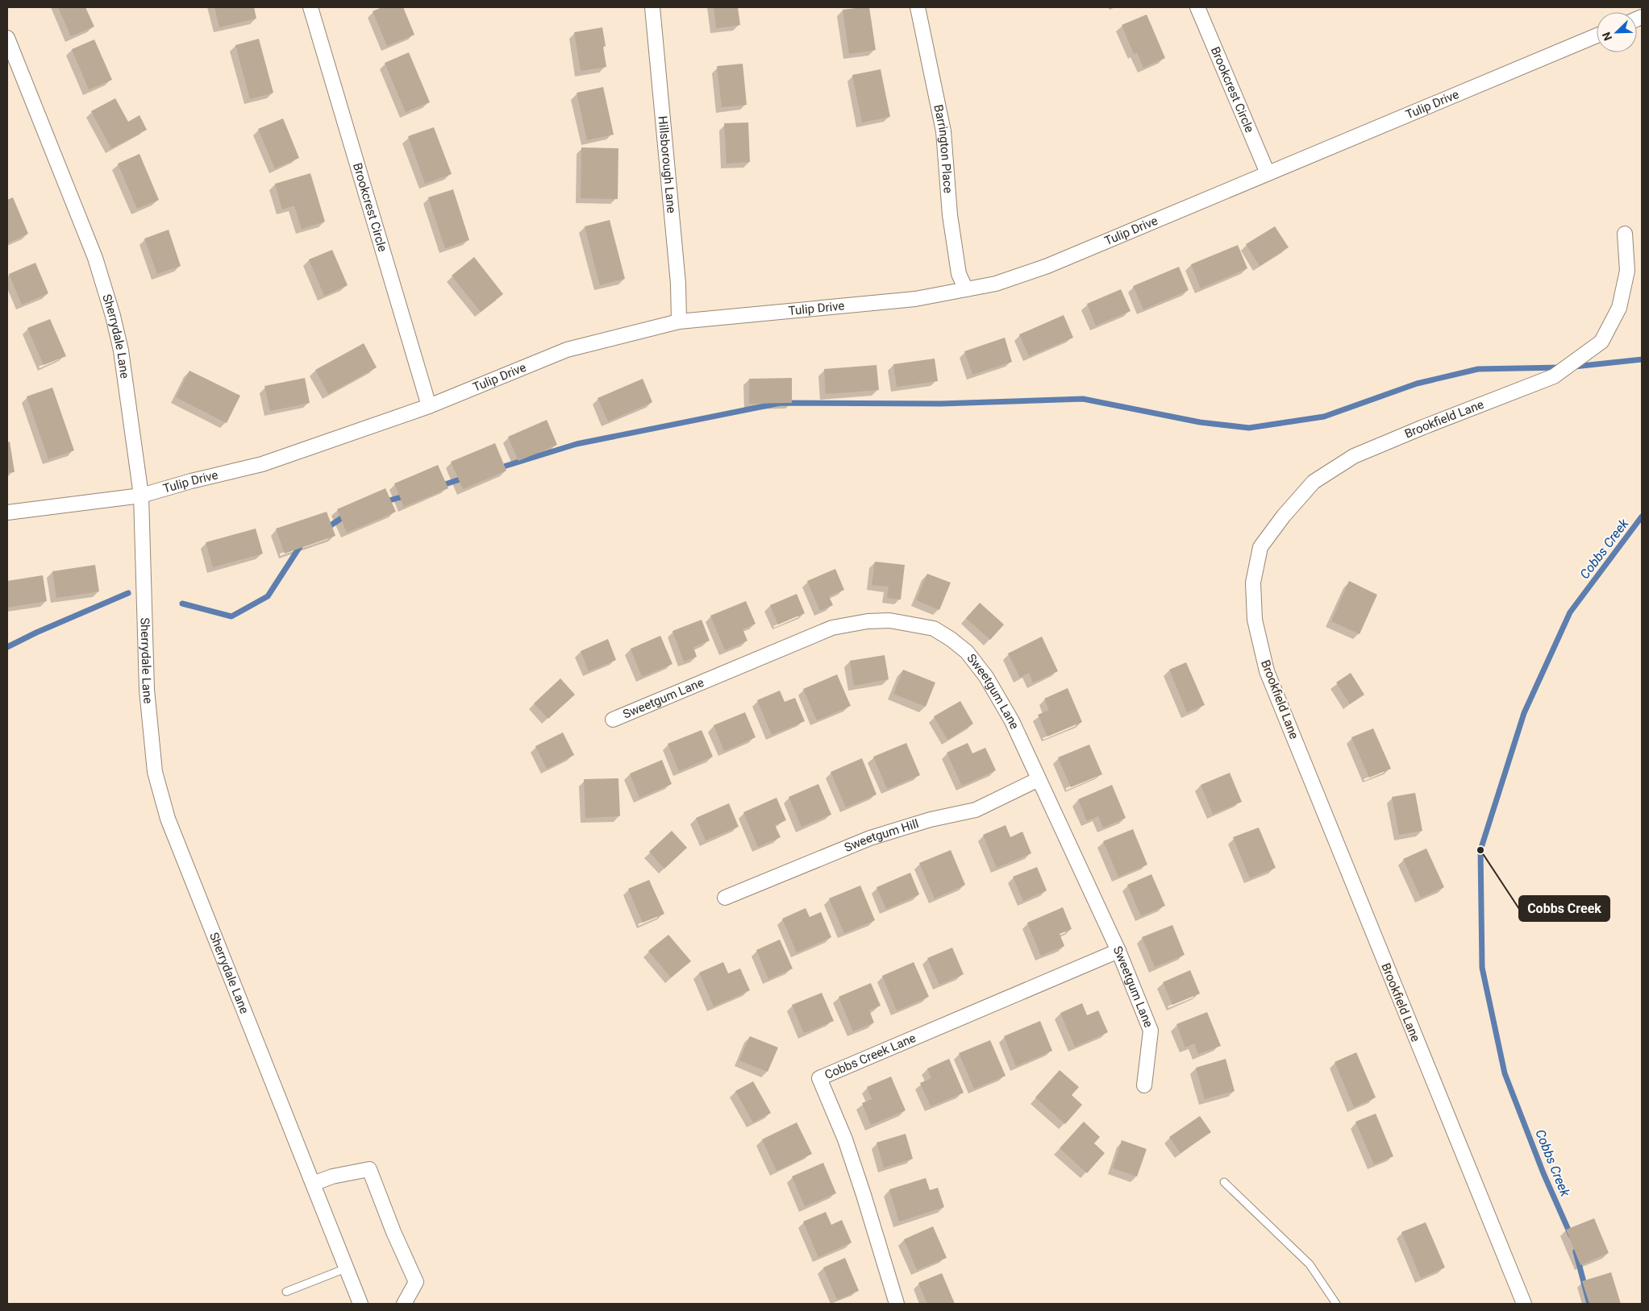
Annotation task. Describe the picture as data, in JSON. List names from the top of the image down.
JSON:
{
  "streets": {
    "street": [
      "Brookcrest Circle",
      "Tulip Drive",
      "Barrington Place",
      "Hillsborough Lane",
      "Sherrydale Lane",
      "Brookfield Lane",
      "Sweetgum Lane",
      "Sweetgum Hill",
      "Cobbs Creek Lane"
    ]
  },
  "crossings": [
    ["Brookcrest Circle", "Tulip Drive"],
    ["Tulip Drive", "Barrington Place"],
    ["Tulip Drive", "Hillsborough Lane"],
    ["Tulip Drive", "Sherrydale Lane"],
    ["Sweetgum Lane", "Sweetgum Hill"],
    ["Sweetgum Lane", "Cobbs Creek Lane"]
  ],
  "water": ["Cobbs Creek"],
  "places": ["Cobbs Creek"],
  "north": "bottom left"
}
